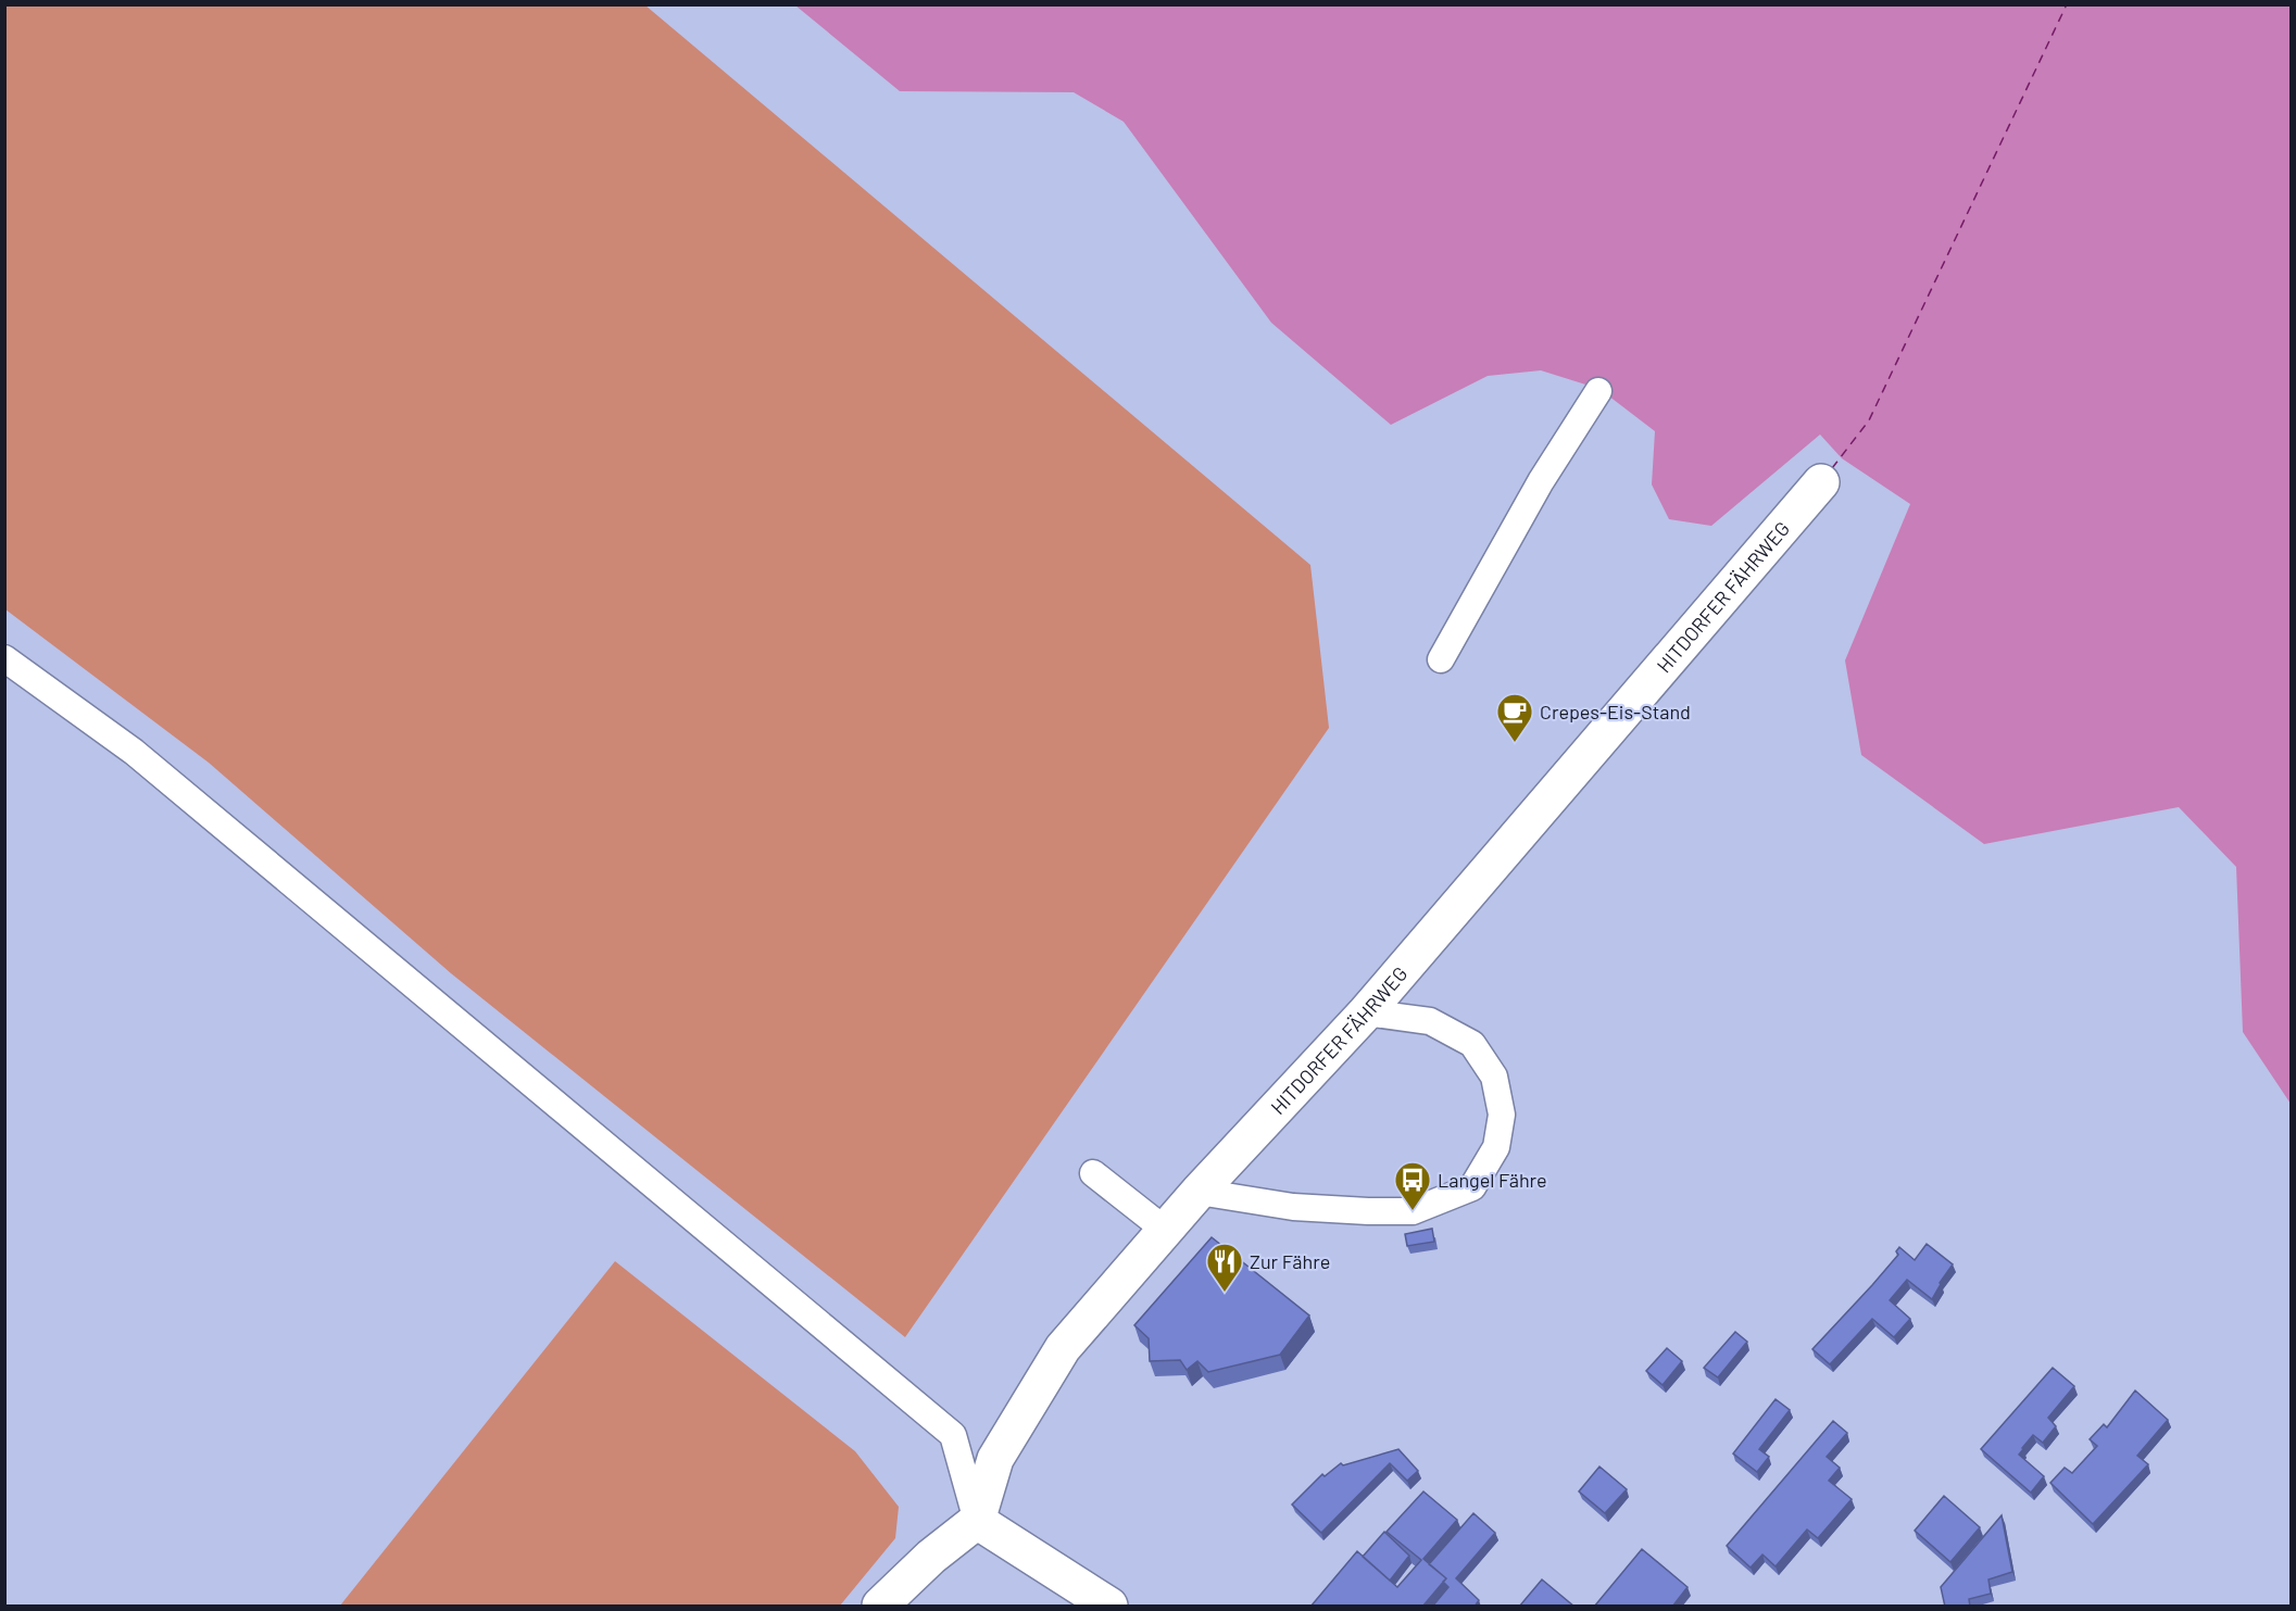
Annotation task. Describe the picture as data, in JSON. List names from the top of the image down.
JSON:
{
  "streets": {
    "street": ["HITDORFER FÄHRWEG"]
  },
  "places": {
    "cafe": ["Crepes-Eis-Stand"],
    "bus stop": ["Langel Fähre"],
    "restaurant": ["Zur Fähre"]
  }
}
